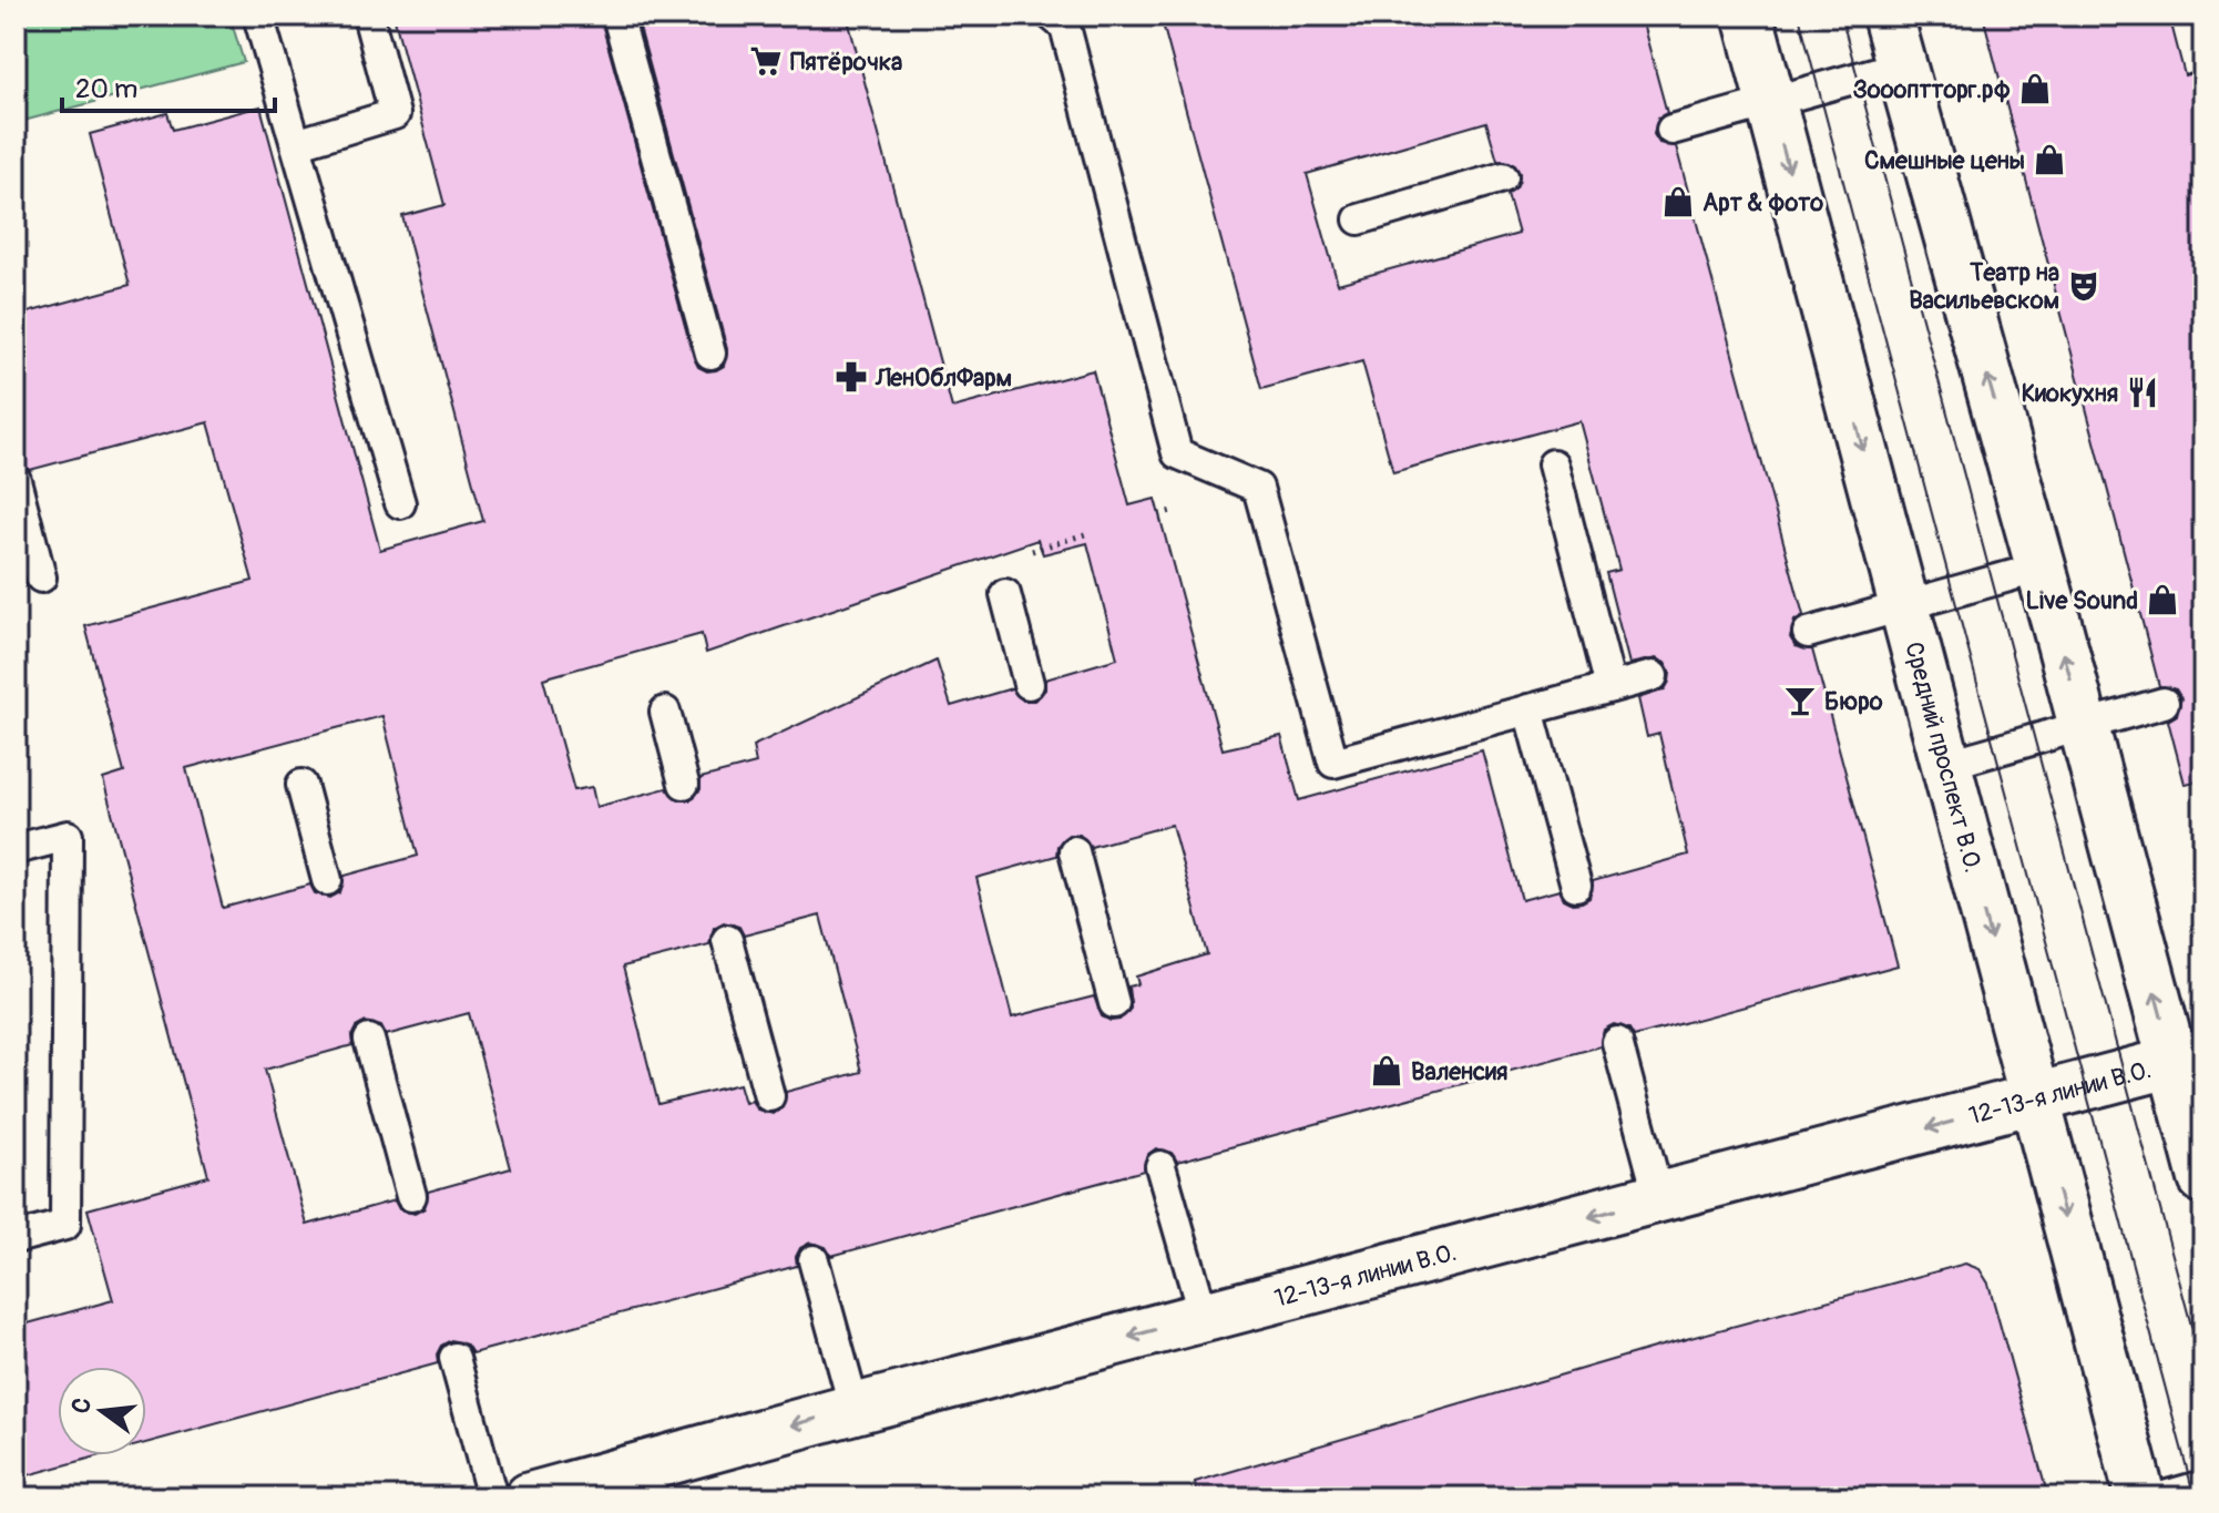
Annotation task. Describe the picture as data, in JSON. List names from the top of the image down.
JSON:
{
  "streets": {
    "main road": ["Средний проспект В.О.", "12-13-я линии В.О."]
  },
  "crossings": [
    ["Средний проспект В.О.", "12-13-я линии В.О."]
  ],
  "one_way": ["12-13-я линии В.О."],
  "places": {
    "supermarket": ["Пятёрочка"],
    "shop": [
      "Зоооптторг.рф",
      "Смешные цены",
      "Арт & фото",
      "Live Sound",
      "Валенсия"
    ],
    "theatre": ["Театр на Васильевском"],
    "pharmacy": ["ЛенОблФарм"],
    "restaurant": ["Киокухня"],
    "bar": ["Бюро"]
  },
  "scale_bar": "20 m",
  "north": "left"
}
